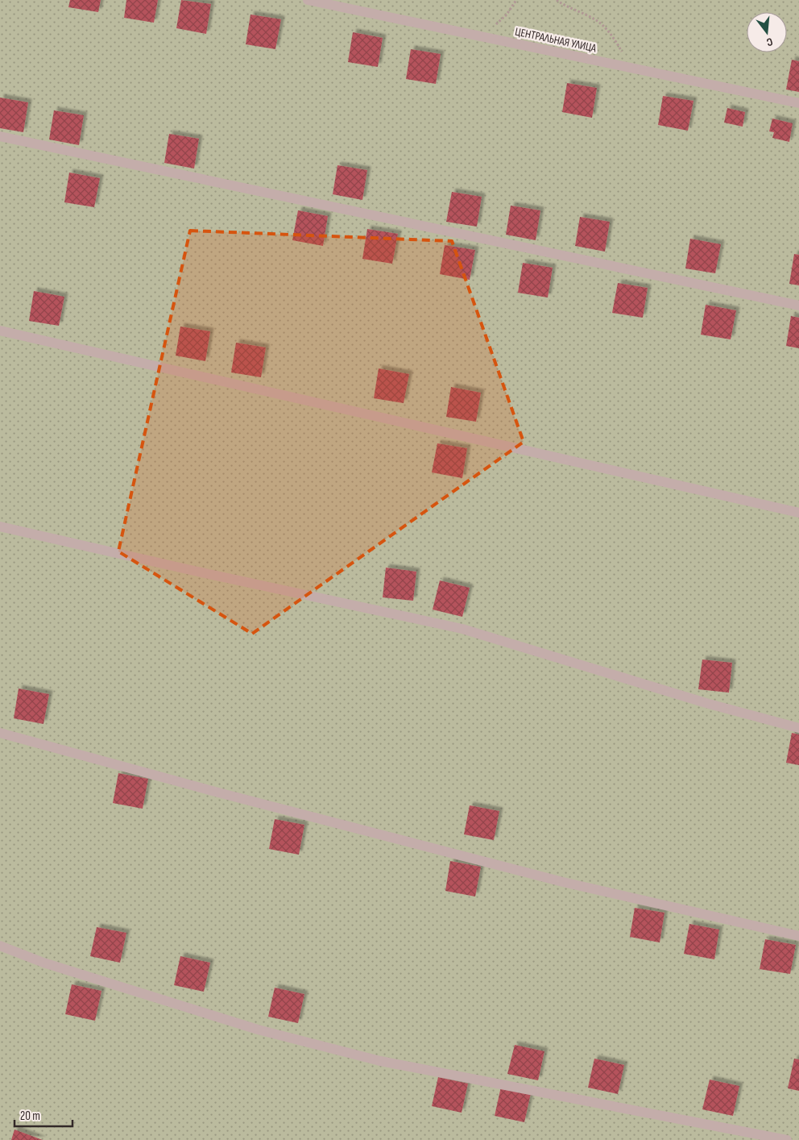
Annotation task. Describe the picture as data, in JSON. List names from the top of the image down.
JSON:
{
  "streets": {
    "street": ["ЦЕНТРАЛЬНАЯ УЛИЦА"]
  },
  "scale_bar": "20 m",
  "north": "bottom"
}
